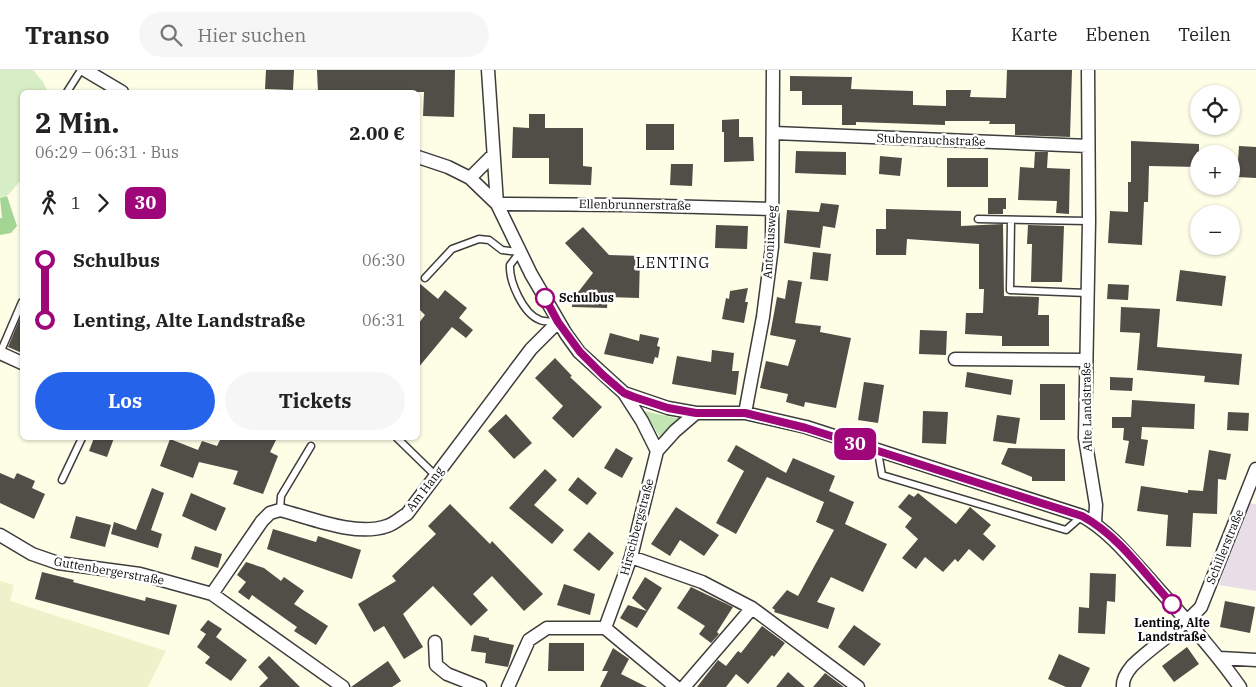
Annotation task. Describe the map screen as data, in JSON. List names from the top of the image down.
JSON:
{
  "streets": {
    "street": [
      "Stubenrauchstraße",
      "Ellenbrunnerstraße",
      "Antoniusweg",
      "Alte Landstraße",
      "Am Hang",
      "Hirschbergstraße",
      "Schillerstraße",
      "Guttenbergerstraße"
    ]
  },
  "crossings": [
    ["Stubenrauchstraße", "Antoniusweg"],
    ["Stubenrauchstraße", "Alte Landstraße"],
    ["Ellenbrunnerstraße", "Antoniusweg"]
  ],
  "districts": ["LENTING"],
  "places": ["Schulbus", "Lenting, Alte Landstraße"],
  "lines": ["bus line 30"],
  "page": {
    "header": "Transo",
    "search": "Hier suchen",
    "nav": ["Karte", "Ebenen", "Teilen"],
    "on_map": "30",
    "map_buttons": ["+", "−"],
    "heading": ["2 Min.", "06:29 – 06:31 · Bus", "2.00 €"],
    "legs": ["1", "30"],
    "list": [
      {
        "name": "Schulbus",
        "value": "06:30"
      },
      {
        "name": "Lenting, Alte Landstraße",
        "value": "06:31"
      }
    ],
    "buttons": ["Los", "Tickets"]
  }
}
